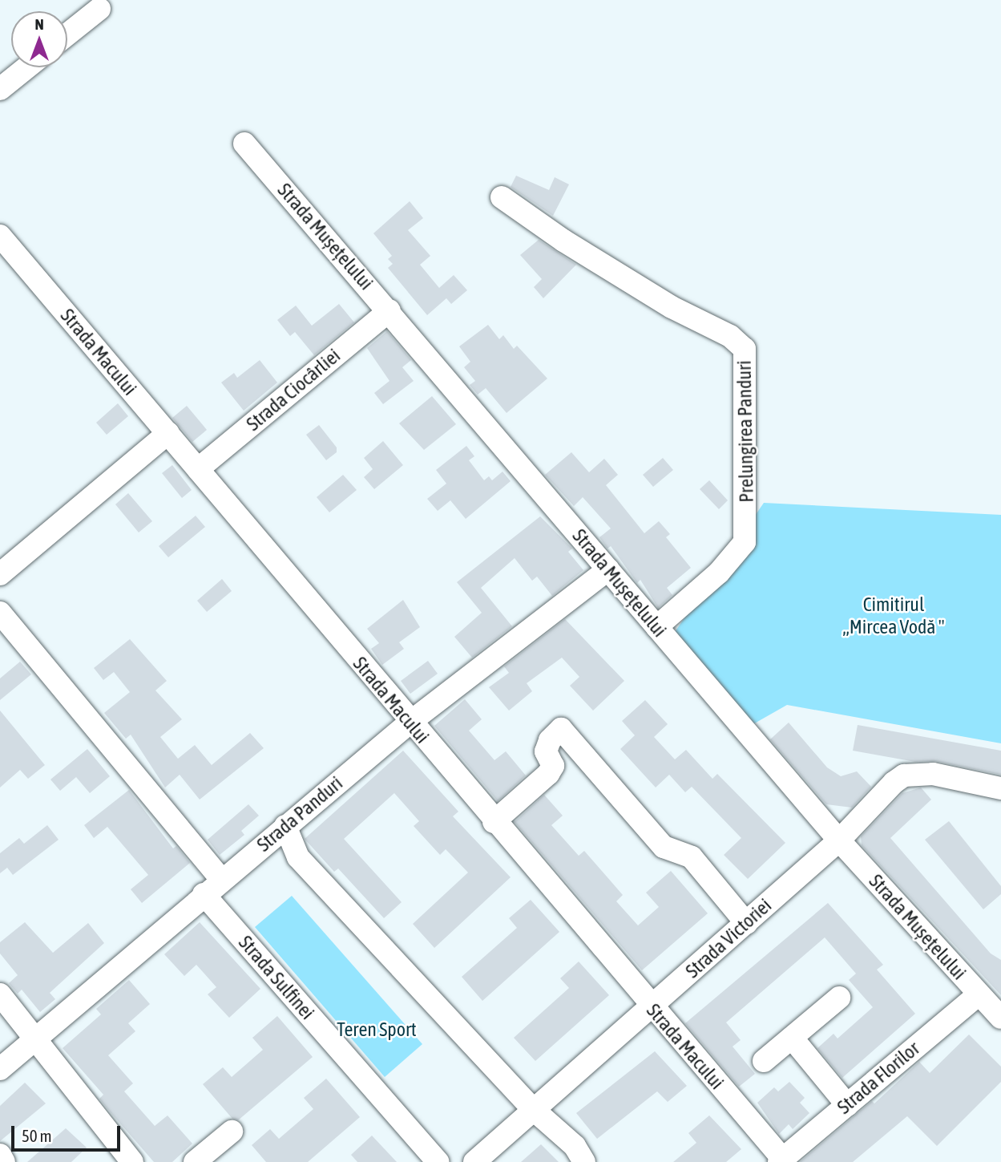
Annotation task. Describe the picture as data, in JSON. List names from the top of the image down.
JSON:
{
  "streets": {
    "street": [
      "Strada Mușețelului",
      "Strada Macului",
      "Strada Ciocârliei",
      "Prelungirea Panduri",
      "Strada Panduri",
      "Strada Victoriei",
      "Strada Sulfinei",
      "Strada Florilor"
    ]
  },
  "crossings": [
    ["Strada Mușețelului", "Strada Ciocârliei"],
    ["Strada Mușețelului", "Prelungirea Panduri"],
    ["Strada Mușețelului", "Strada Panduri"],
    ["Strada Mușețelului", "Strada Victoriei"],
    ["Strada Mușețelului", "Strada Florilor"],
    ["Strada Macului", "Strada Ciocârliei"],
    ["Strada Macului", "Strada Panduri"],
    ["Strada Macului", "Strada Victoriei"],
    ["Strada Macului", "Strada Florilor"],
    ["Strada Panduri", "Strada Sulfinei"]
  ],
  "parks": ["Cimitirul „Mircea Vodă \"", "Teren Sport"],
  "scale_bar": "50 m",
  "north": "top"
}
